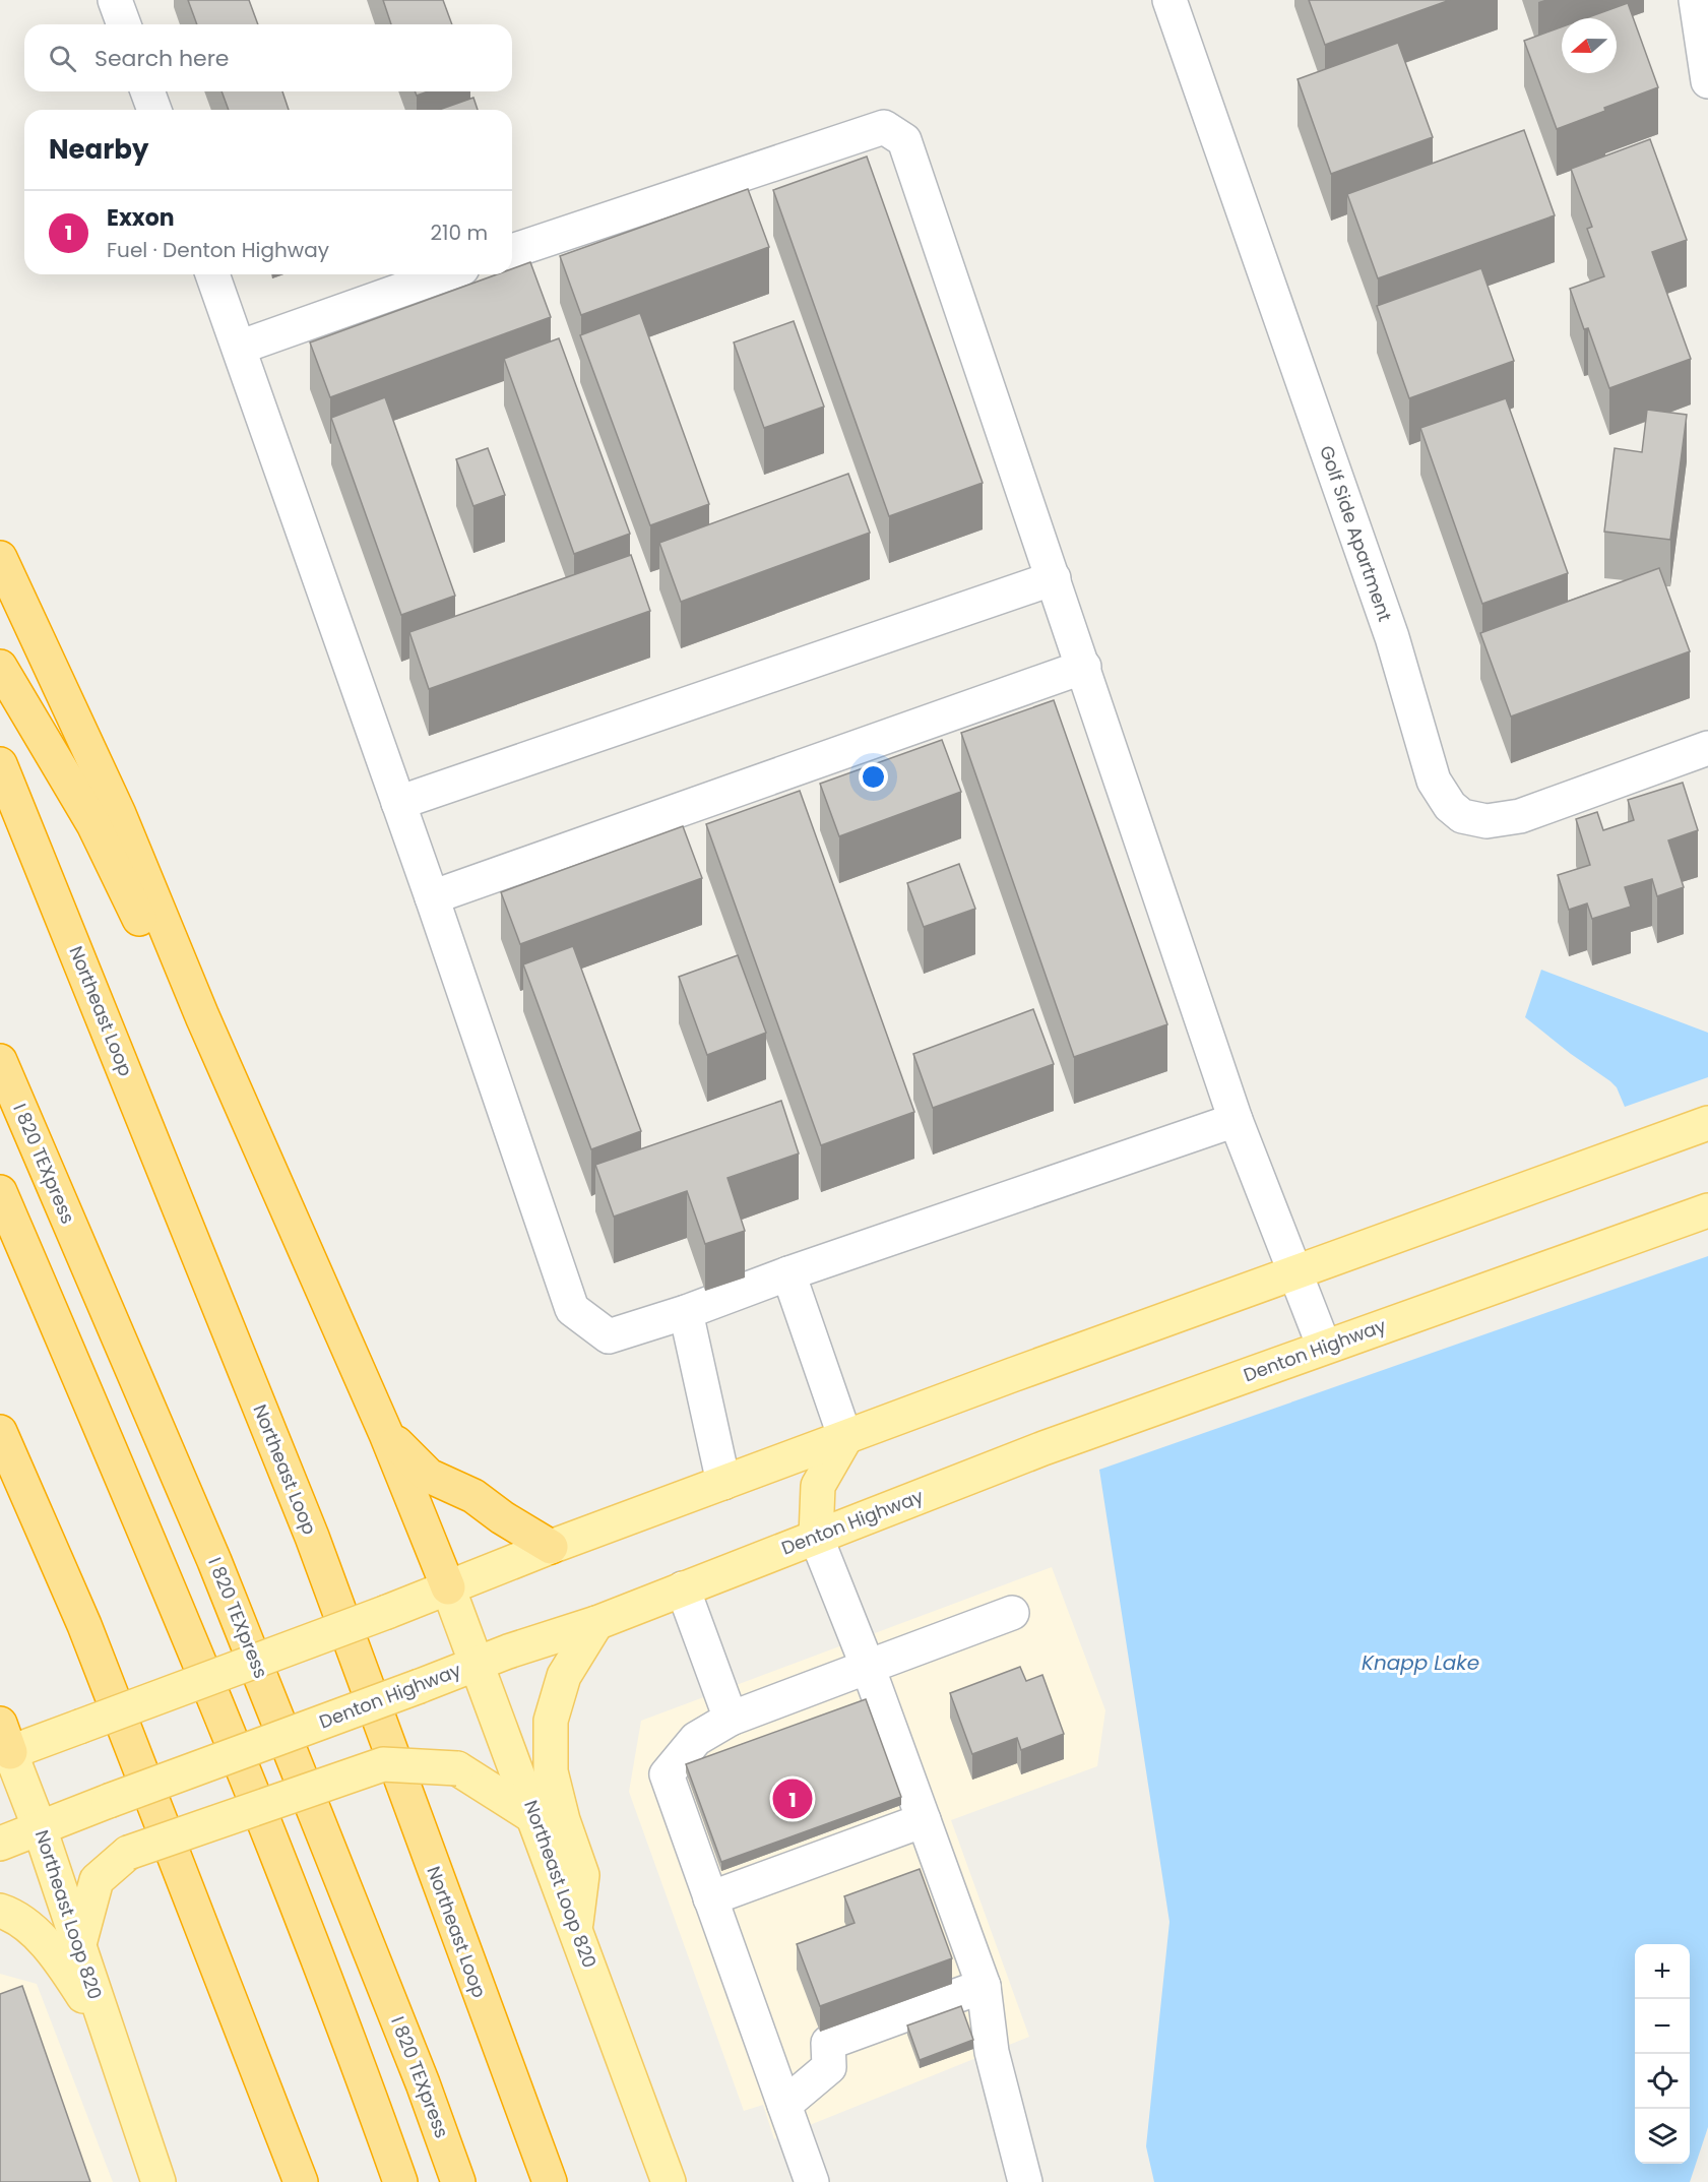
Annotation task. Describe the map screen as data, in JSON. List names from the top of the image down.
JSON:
{
  "streets": {
    "highway": ["Northeast Loop", "I 820 TEXpress"],
    "main road": ["Denton Highway", "Northeast Loop 820"],
    "lane": ["Golf Side Apartment"]
  },
  "crossings": [
    ["Denton Highway", "Northeast Loop 820"]
  ],
  "water": ["Knapp Lake"],
  "north": "left",
  "page": {
    "search": "Search here",
    "heading": "Nearby",
    "list": [
      {
        "mark": "1",
        "name": "Exxon",
        "note": "Fuel · Denton Highway",
        "value": "210 m"
      }
    ],
    "pins": "1",
    "map_buttons": ["+", "−"]
  }
}
